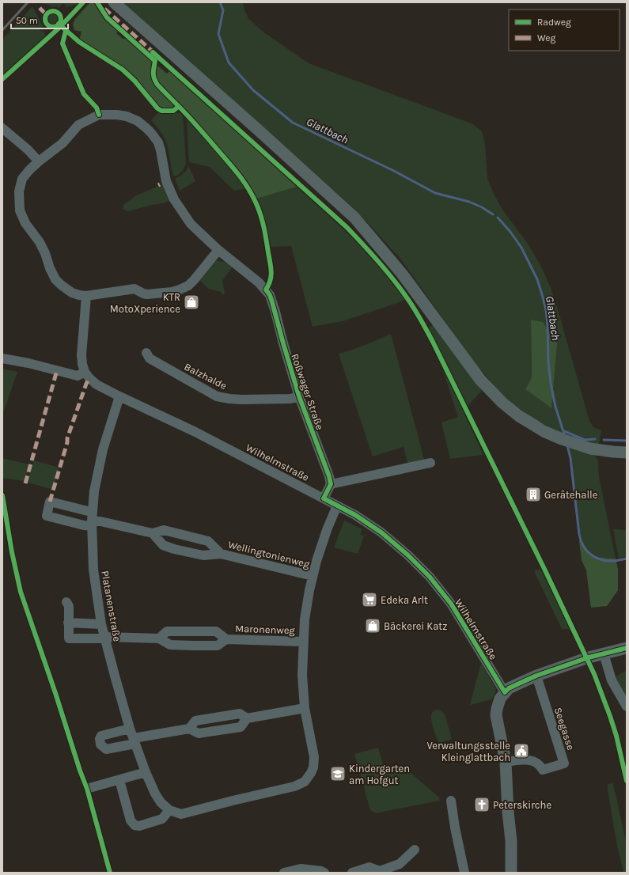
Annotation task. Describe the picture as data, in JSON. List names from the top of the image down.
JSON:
{
  "streets": {
    "street": [
      "Balzhalde",
      "Roßwager Straße",
      "Wilhelmstraße",
      "Wellingtonienweg",
      "Platanenstraße",
      "Maronenweg",
      "Seegasse"
    ]
  },
  "crossings": [
    ["Balzhalde", "Roßwager Straße"],
    ["Wilhelmstraße", "Platanenstraße"],
    ["Wellingtonienweg", "Platanenstraße"],
    ["Platanenstraße", "Maronenweg"]
  ],
  "water": ["Glattbach"],
  "places": {
    "shop": ["KTR MotoXperience", "Bäckerei Katz"],
    "building": ["Gerätehalle"],
    "supermarket": ["Edeka Arlt"],
    "public building": ["Verwaltungsstelle Kleinglattbach"],
    "school or university": ["Kindergarten am Hofgut"],
    "church": ["Peterskirche"]
  },
  "legend": ["Radweg", "Weg"],
  "scale_bar": "50 m"
}
